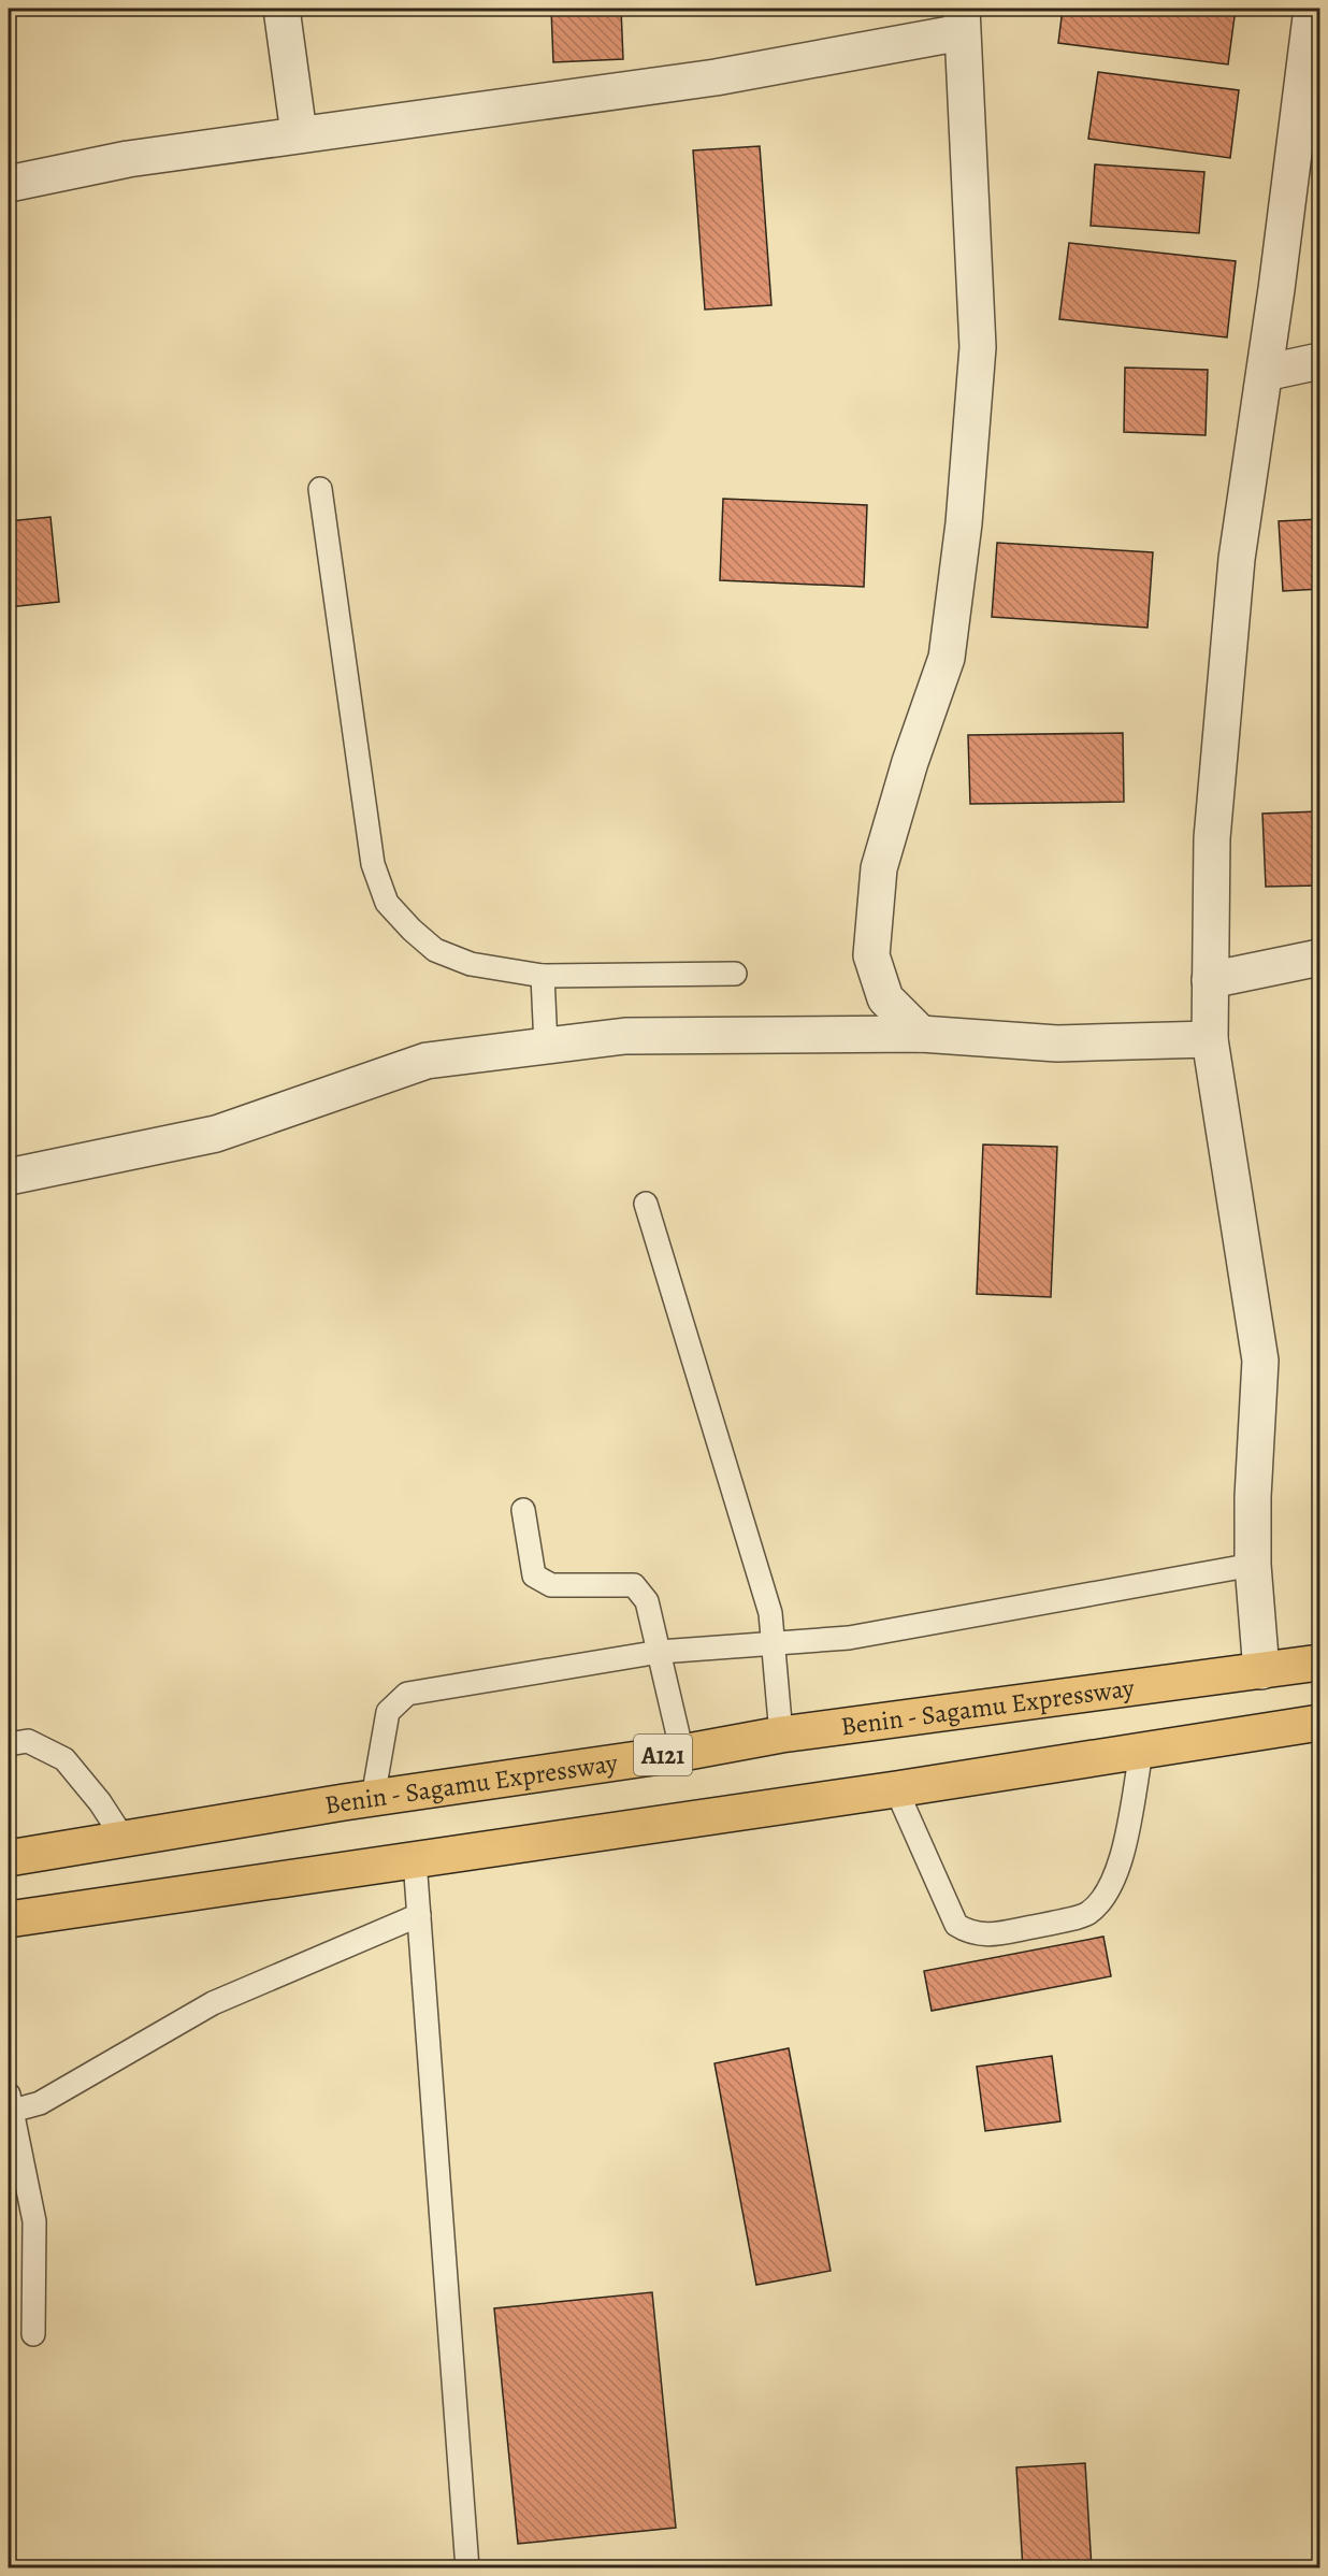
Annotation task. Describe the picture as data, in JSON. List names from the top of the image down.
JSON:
{
  "streets": {
    "highway": ["Benin - Sagamu Expressway", "A121"]
  }
}
